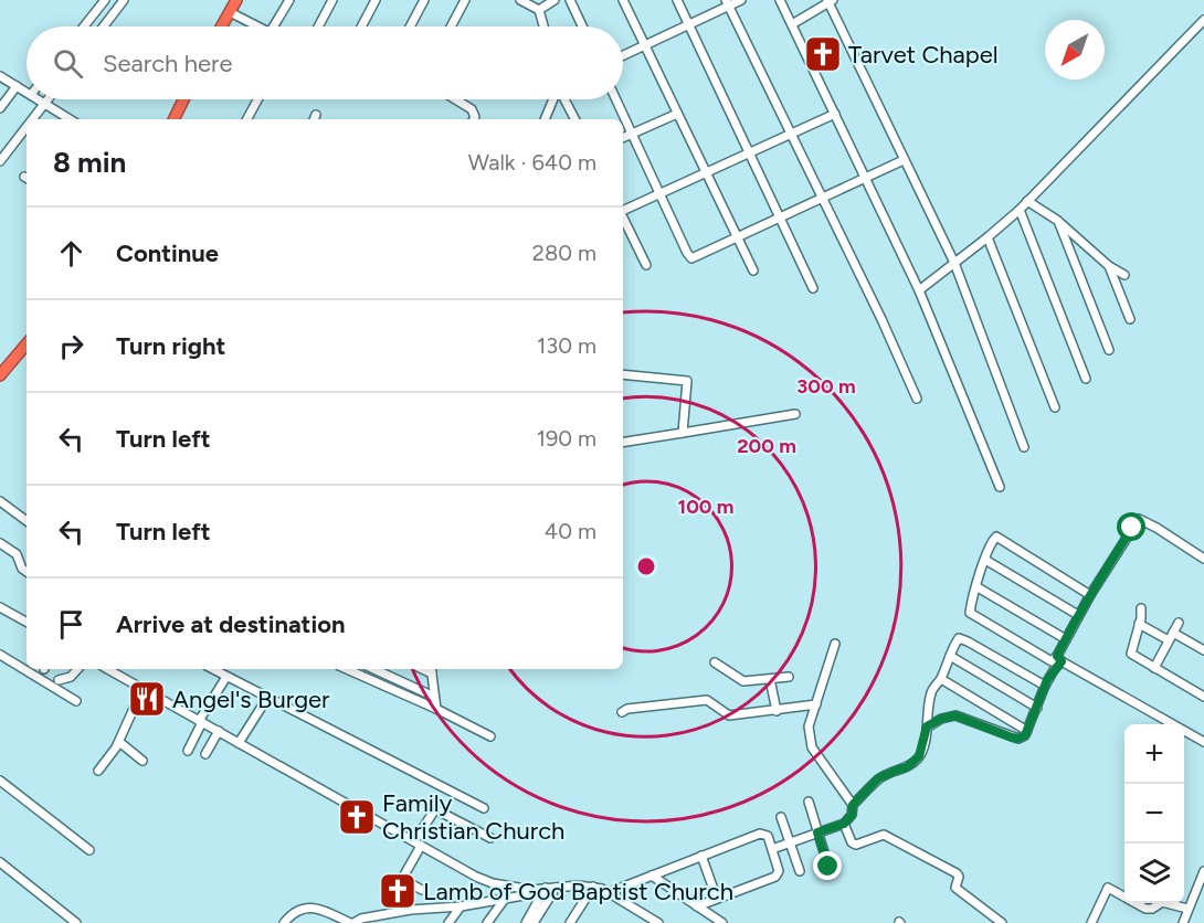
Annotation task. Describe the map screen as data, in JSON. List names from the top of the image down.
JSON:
{
  "places": {
    "church": ["Tarvet Chapel", "Family Christian Church", "Lamb of God Baptist Church"],
    "restaurant": ["Angel's Burger"]
  },
  "north": "bottom left",
  "page": {
    "search": "Search here",
    "heading": ["8 min", "Walk · 640 m"],
    "list": [
      ["Continue", "280 m"],
      ["Turn right", "130 m"],
      ["Turn left", "190 m"],
      ["Turn left", "40 m"],
      "Arrive at destination"
    ],
    "map_buttons": ["+", "−"]
  },
  "rings": ["300 m", "200 m", "100 m"]
}
